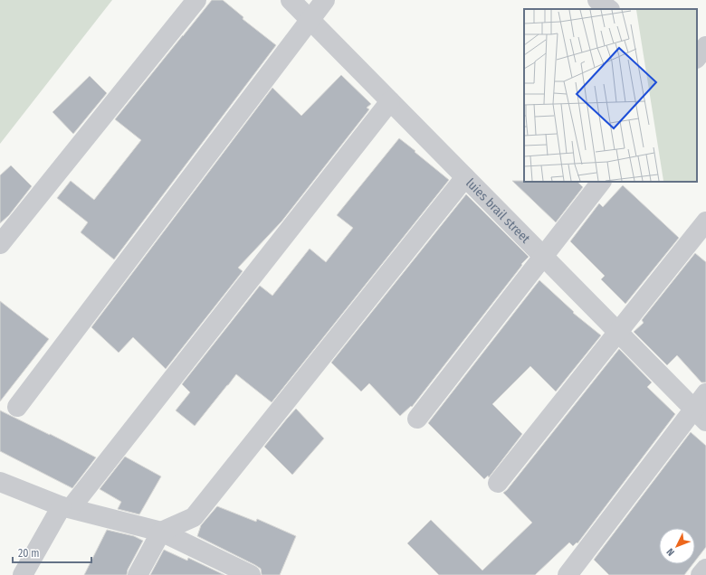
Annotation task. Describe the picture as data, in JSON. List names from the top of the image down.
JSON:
{
  "streets": {
    "street": ["luies brail street"]
  },
  "scale_bar": "20 m",
  "north": "bottom left"
}
